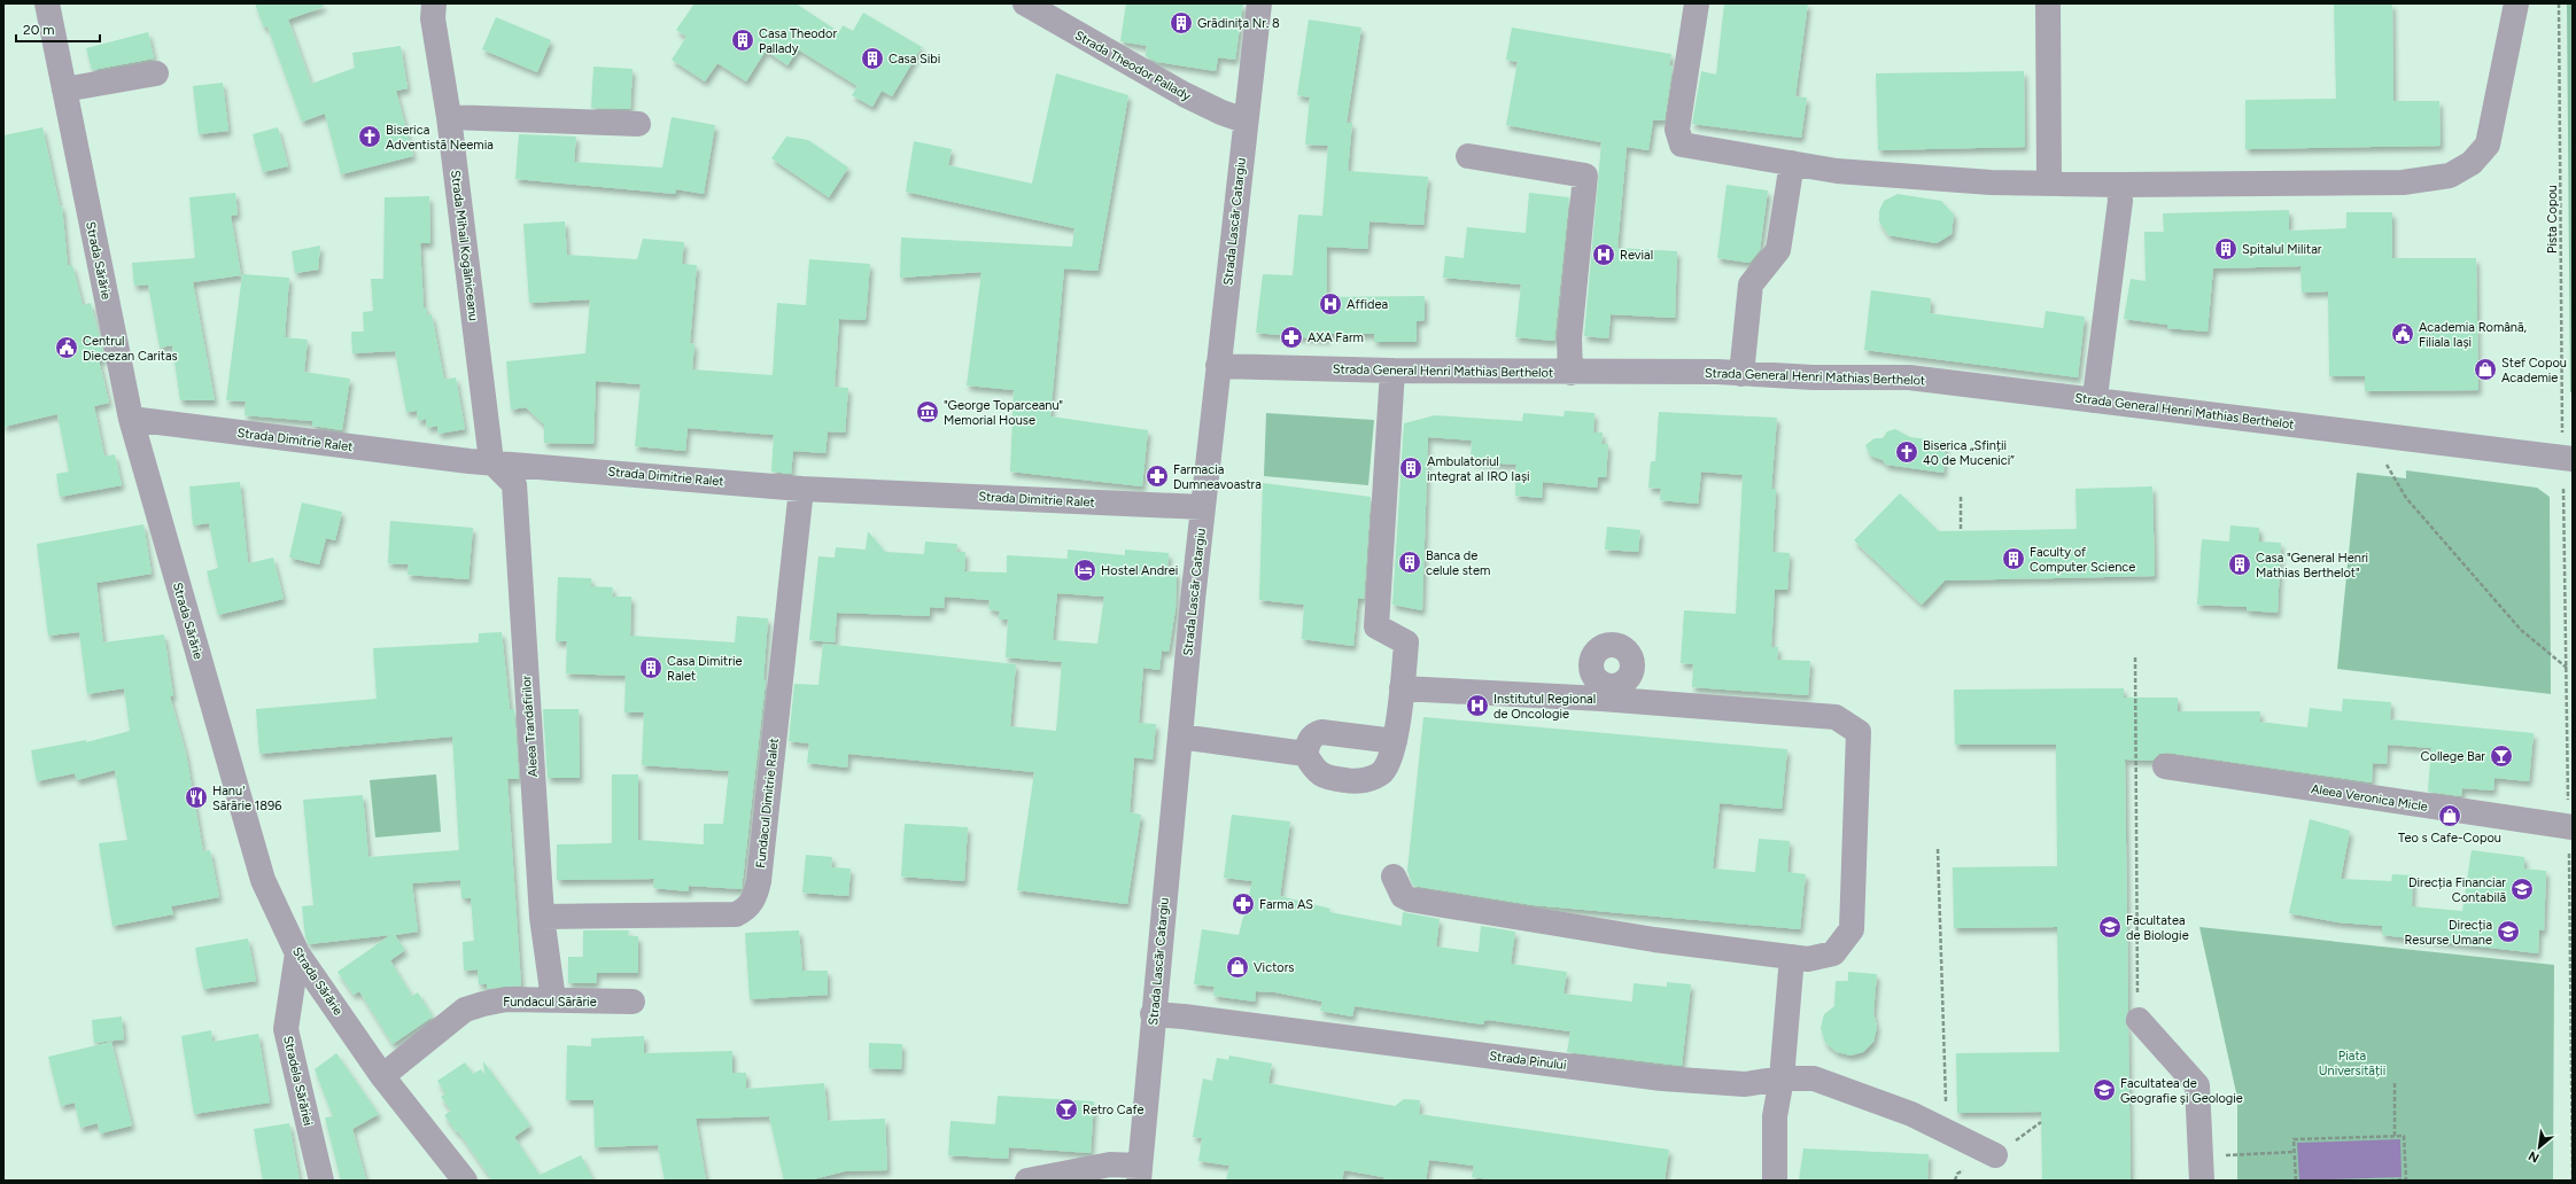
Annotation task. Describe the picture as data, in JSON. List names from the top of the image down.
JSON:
{
  "streets": {
    "street": [
      "Strada Theodor Pallady",
      "Strada Lascăr Catargiu",
      "Strada Mihail Kogălniceanu",
      "Strada Sărărie",
      "Strada General Henri Mathias Berthelot",
      "Strada Dimitrie Ralet",
      "Aleea Trandafirilor",
      "Aleea Veronica Micle",
      "Fundacul Dimitrie Ralet",
      "Fundacul Sărărie",
      "Strada Pinului",
      "Stradela Sărăriei"
    ],
    "path": ["Pista Copou"]
  },
  "crossings": [
    ["Strada Theodor Pallady", "Strada Lascăr Catargiu"],
    ["Strada Lascăr Catargiu", "Strada General Henri Mathias Berthelot"],
    ["Strada Lascăr Catargiu", "Strada Dimitrie Ralet"],
    ["Strada Lascăr Catargiu", "Strada Pinului"],
    ["Strada Mihail Kogălniceanu", "Strada Dimitrie Ralet"],
    ["Strada Mihail Kogălniceanu", "Aleea Trandafirilor"],
    ["Strada Sărărie", "Strada Dimitrie Ralet"],
    ["Strada Sărărie", "Fundacul Sărărie"],
    ["Strada Sărărie", "Stradela Sărăriei"],
    ["Strada Dimitrie Ralet", "Aleea Trandafirilor"],
    ["Strada Dimitrie Ralet", "Fundacul Dimitrie Ralet"],
    ["Aleea Trandafirilor", "Fundacul Dimitrie Ralet"],
    ["Aleea Trandafirilor", "Fundacul Sărărie"]
  ],
  "parks": ["Piata Universității"],
  "places": {
    "building": [
      "Grădinița Nr. 8",
      "Casa Theodor Pallady",
      "Casa Sibi",
      "Spitalul Militar",
      "Ambulatoriul integrat al IRO Iași",
      "Faculty of Computer Science",
      "Banca de celule stem",
      "Casa \"General Henri Mathias Berthelot\"",
      "Casa Dimitrie Ralet"
    ],
    "church": ["Biserica Adventistă Neemia", "Biserica „Sfinții 40 de Mucenici”"],
    "hospital": ["Revial", "Affidea", "Institutul Regional de Oncologie"],
    "public building": ["Academia Română, Filiala Iași", "Centrul Diecezan Caritas"],
    "pharmacy": ["AXA Farm", "Farmacia Dumneavoastra", "Farma AS"],
    "shop": ["Stef Copou Academie", "Teo s Cafe-Copou", "Victors"],
    "museum": ["\"George Toparceanu\" Memorial House"],
    "hotel": ["Hostel Andrei"],
    "bar": ["College Bar", "Retro Cafe"],
    "restaurant": ["Hanu' Sărărie 1896"],
    "school or university": [
      "Direcția Financiar Contabilă",
      "Facultatea de Biologie",
      "Direcția Resurse Umane",
      "Facultatea de Geografie și Geologie"
    ]
  },
  "scale_bar": "20 m",
  "north": "bottom left"
}
